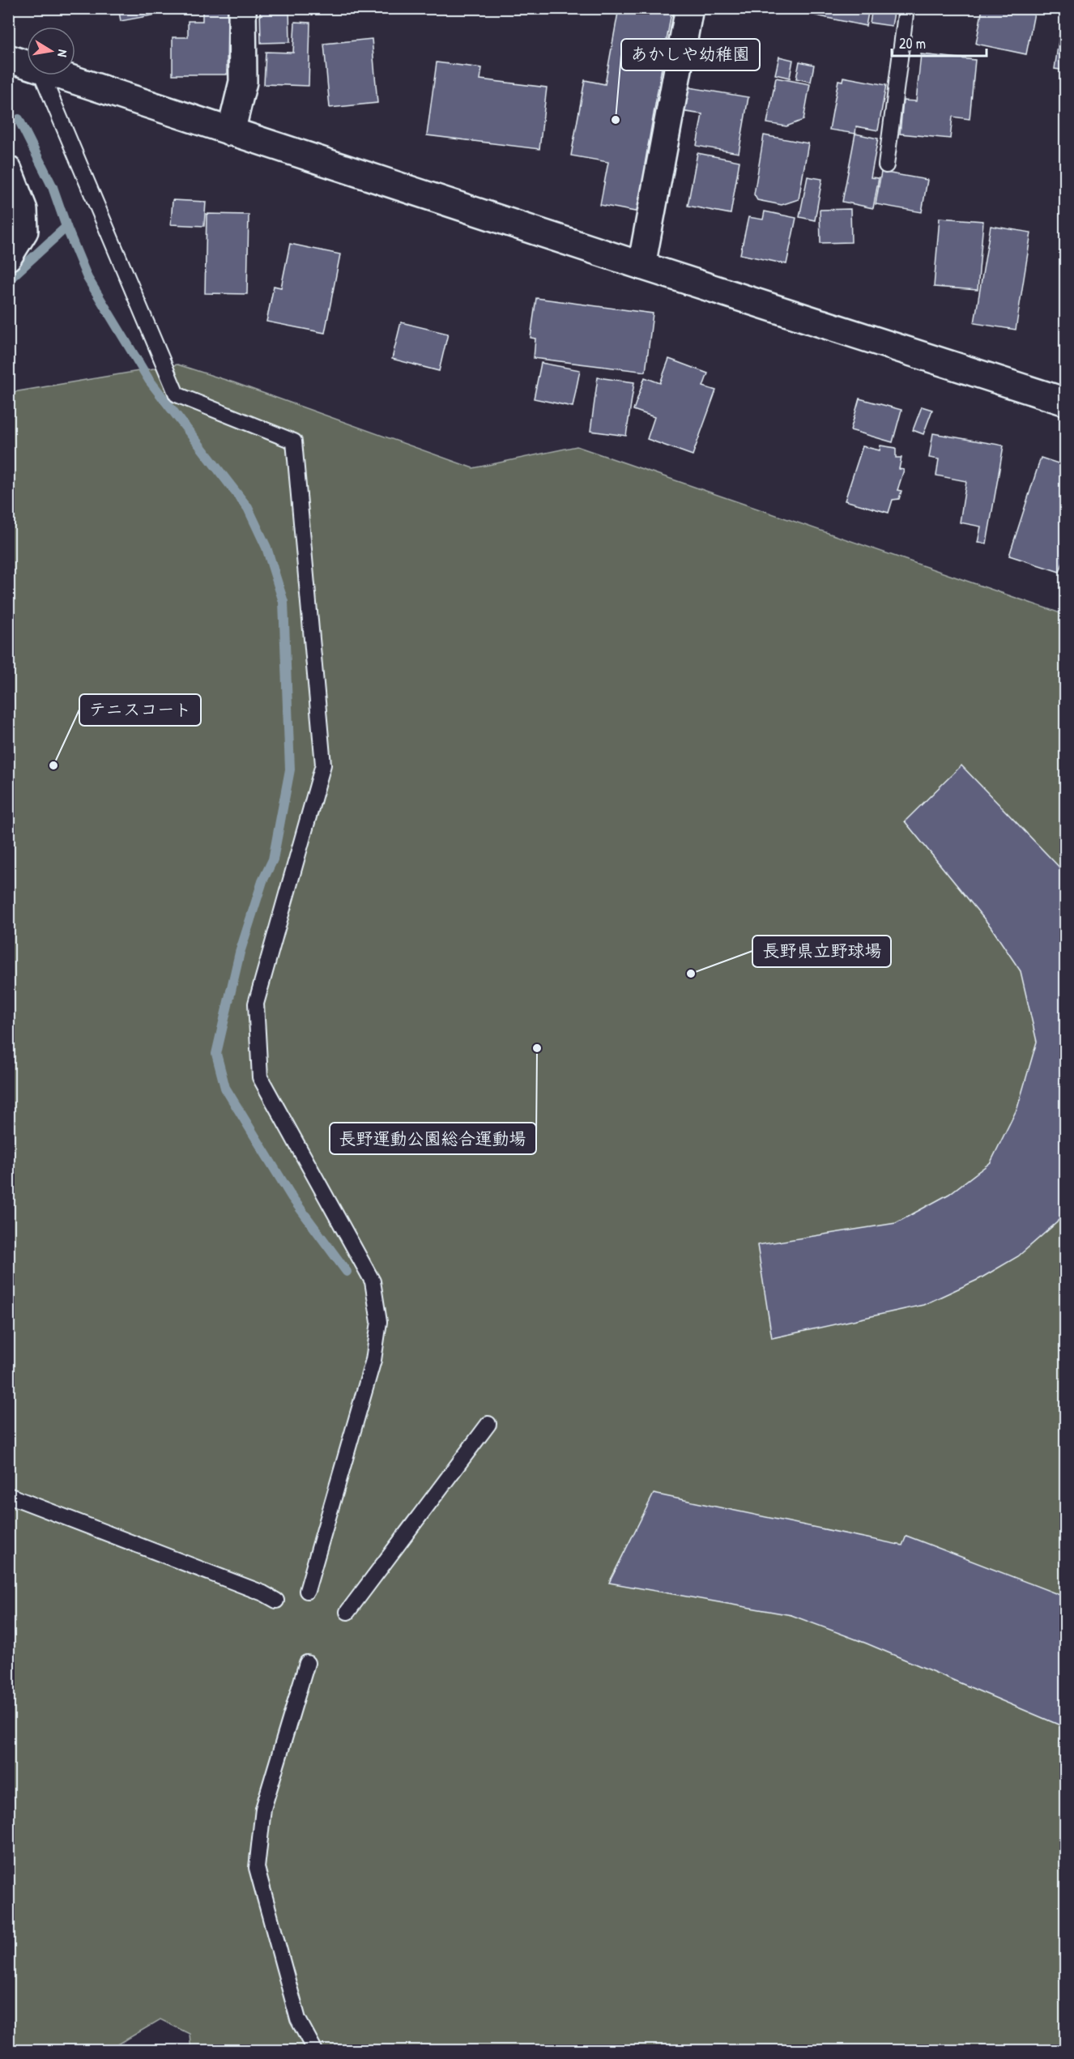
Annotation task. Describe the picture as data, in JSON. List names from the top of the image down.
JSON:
{
  "places": [
    "あかしや幼稚園",
    "テニスコート",
    "長野県立野球場",
    "長野運動公園総合運動場"
  ],
  "scale_bar": "20 m",
  "north": "right"
}
